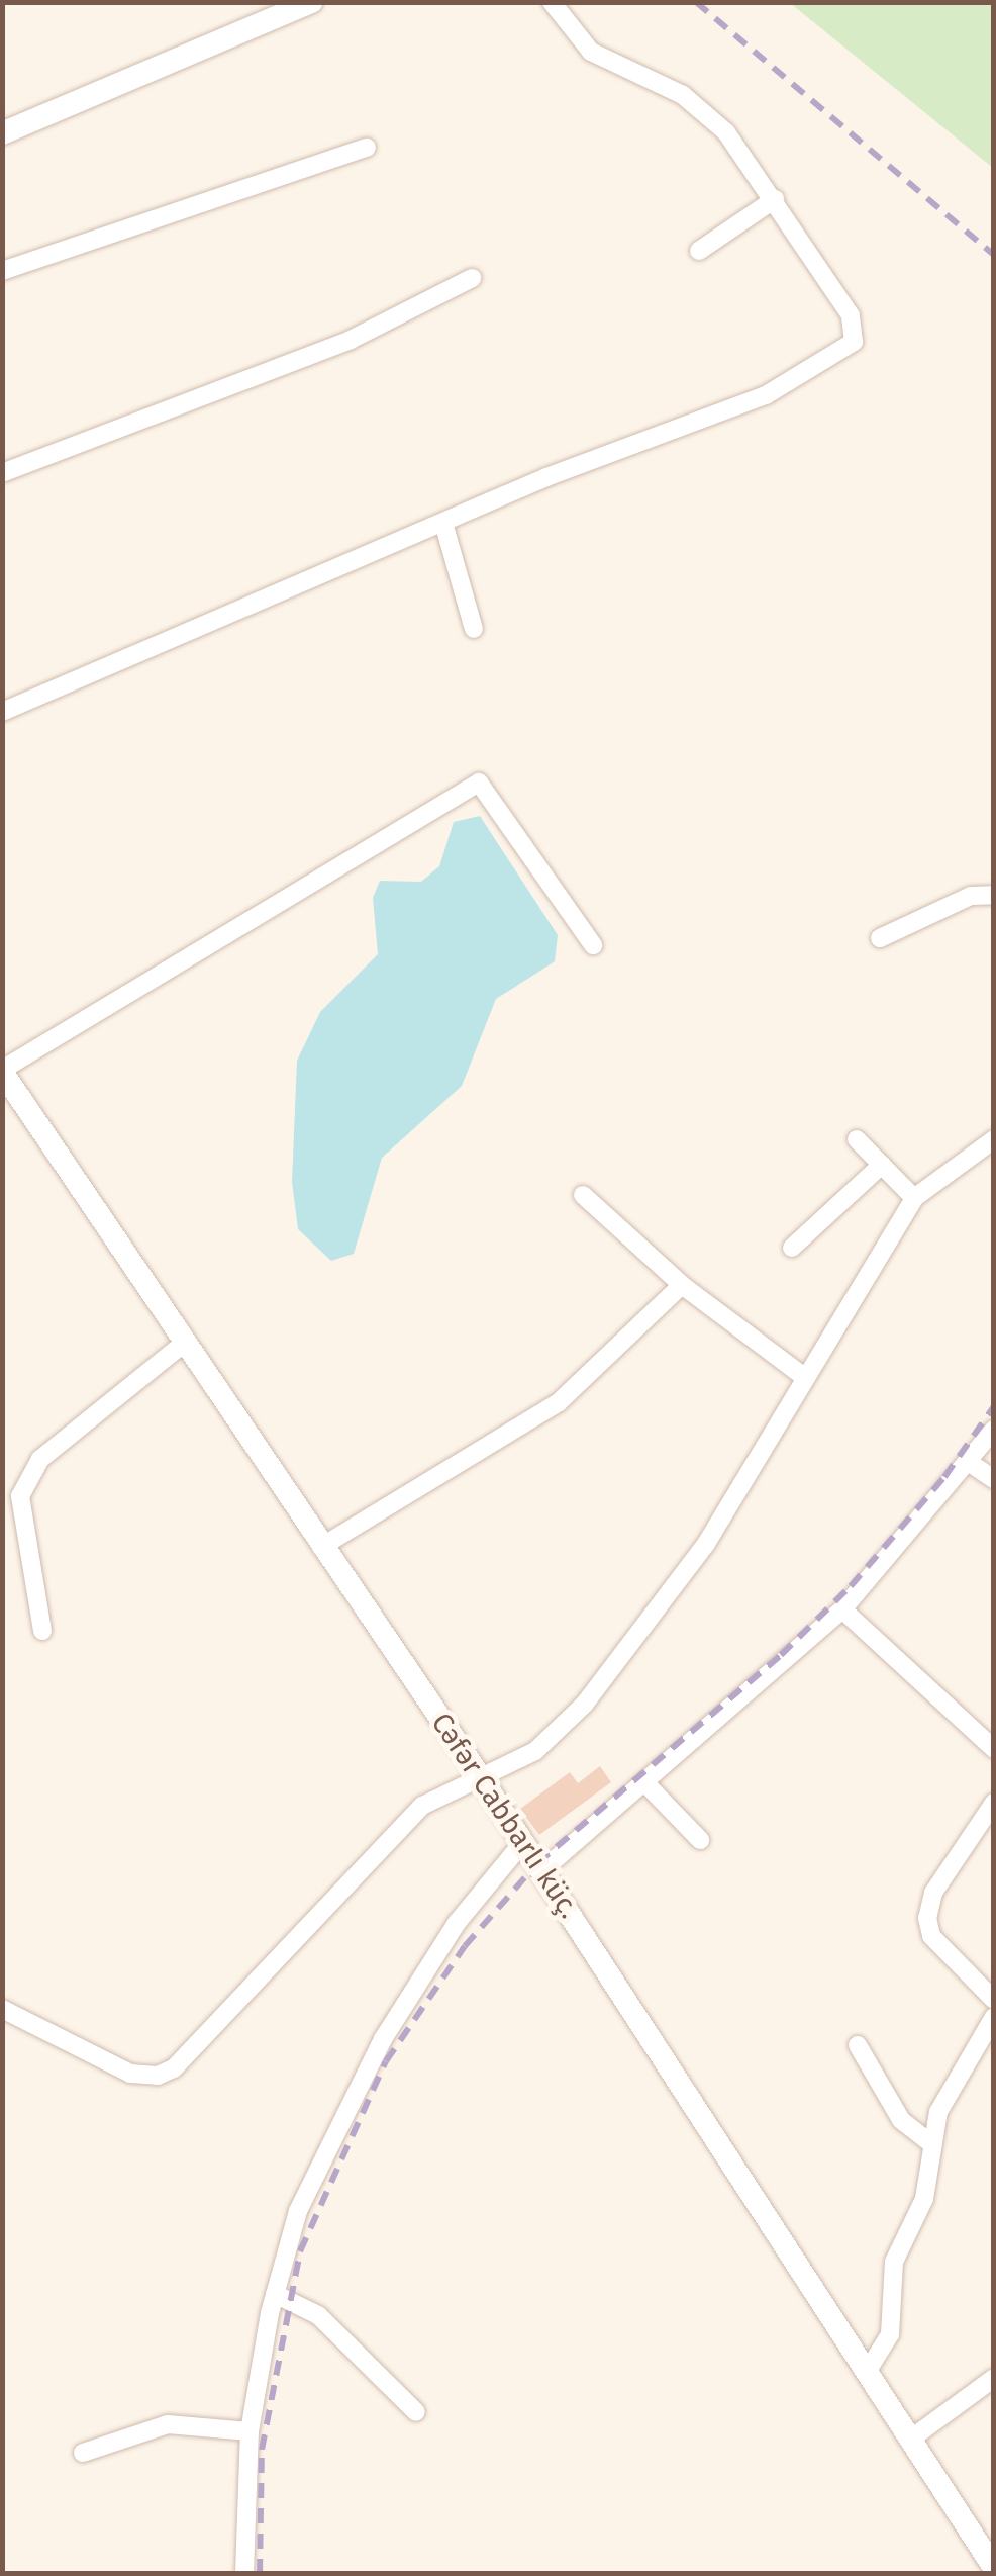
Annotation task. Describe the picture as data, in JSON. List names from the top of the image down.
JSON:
{
  "streets": {
    "street": ["Cəfər Cabbarlı küç."]
  }
}
